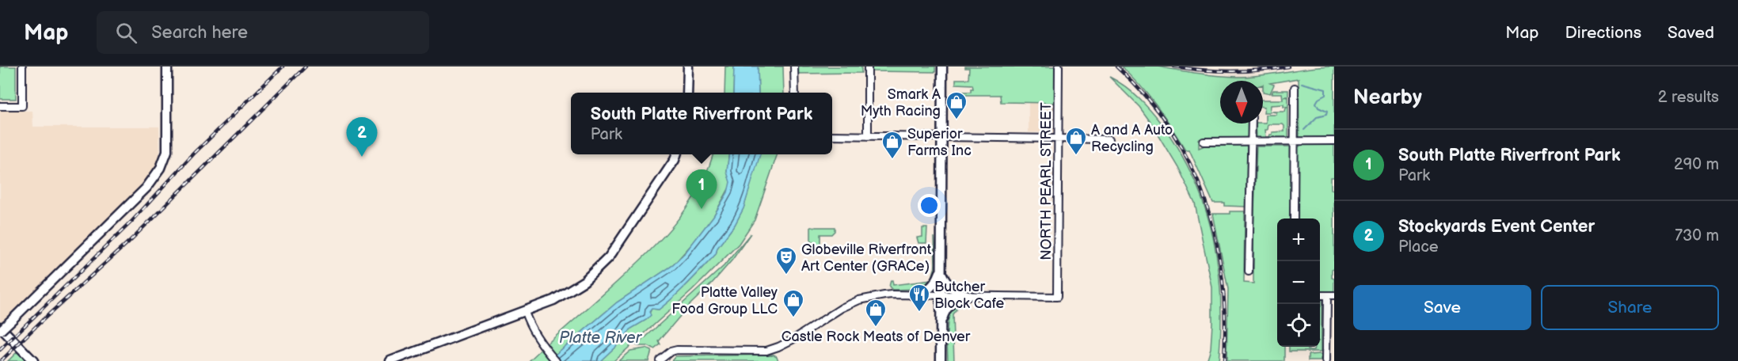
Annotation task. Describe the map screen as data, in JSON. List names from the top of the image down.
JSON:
{
  "streets": {
    "street": ["NORTH PEARL STREET"]
  },
  "water": ["Platte River"],
  "places": {
    "shop": [
      "Smark A Myth Racing",
      "A and A Auto Recycling",
      "Superior Farms Inc",
      "Platte Valley Food Group LLC",
      "Castle Rock Meats of Denver"
    ],
    "theatre": ["Globeville Riverfront Art Center (GRACe)"],
    "restaurant": ["Butcher Block Cafe"]
  },
  "north": "bottom",
  "page": {
    "header": "Map",
    "search": "Search here",
    "nav": ["Map", "Directions", "Saved"],
    "heading": ["Nearby", "2 results"],
    "popup": ["South Platte Riverfront Park", "Park"],
    "pins": ["2", "1"],
    "list": [
      {
        "mark": "1",
        "name": "South Platte Riverfront Park",
        "note": "Park",
        "value": "290 m"
      },
      {
        "mark": "2",
        "name": "Stockyards Event Center",
        "note": "Place",
        "value": "730 m"
      }
    ],
    "map_buttons": ["+", "−"],
    "buttons": ["Save", "Share"]
  }
}
